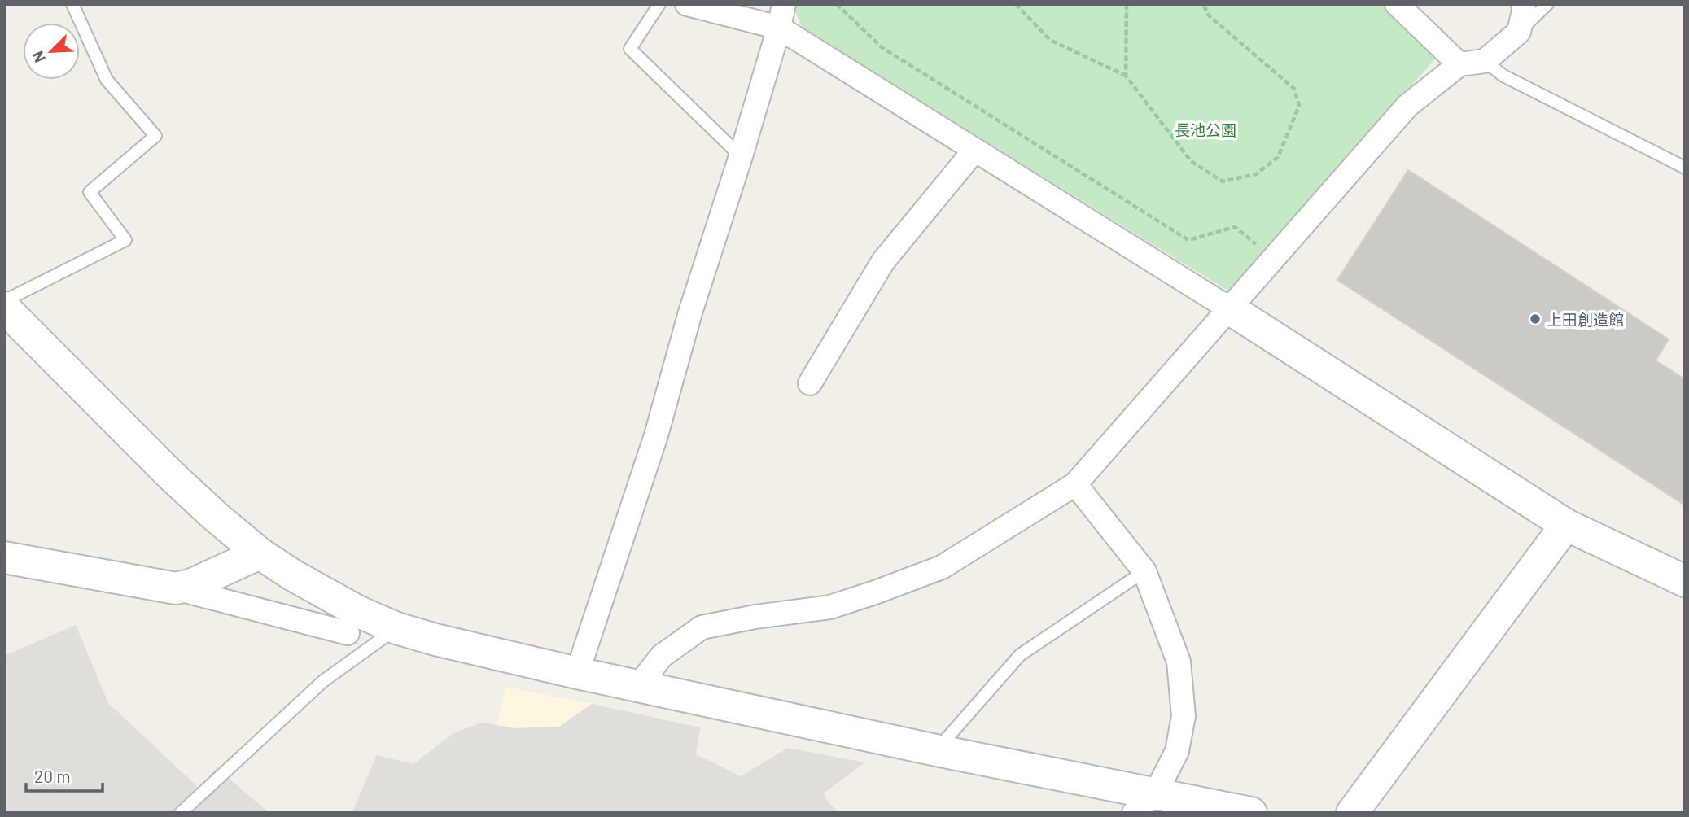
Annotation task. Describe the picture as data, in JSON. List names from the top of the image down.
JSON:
{
  "parks": ["長池公園"],
  "places": ["上田創造館"],
  "scale_bar": "20 m",
  "north": "bottom left"
}
